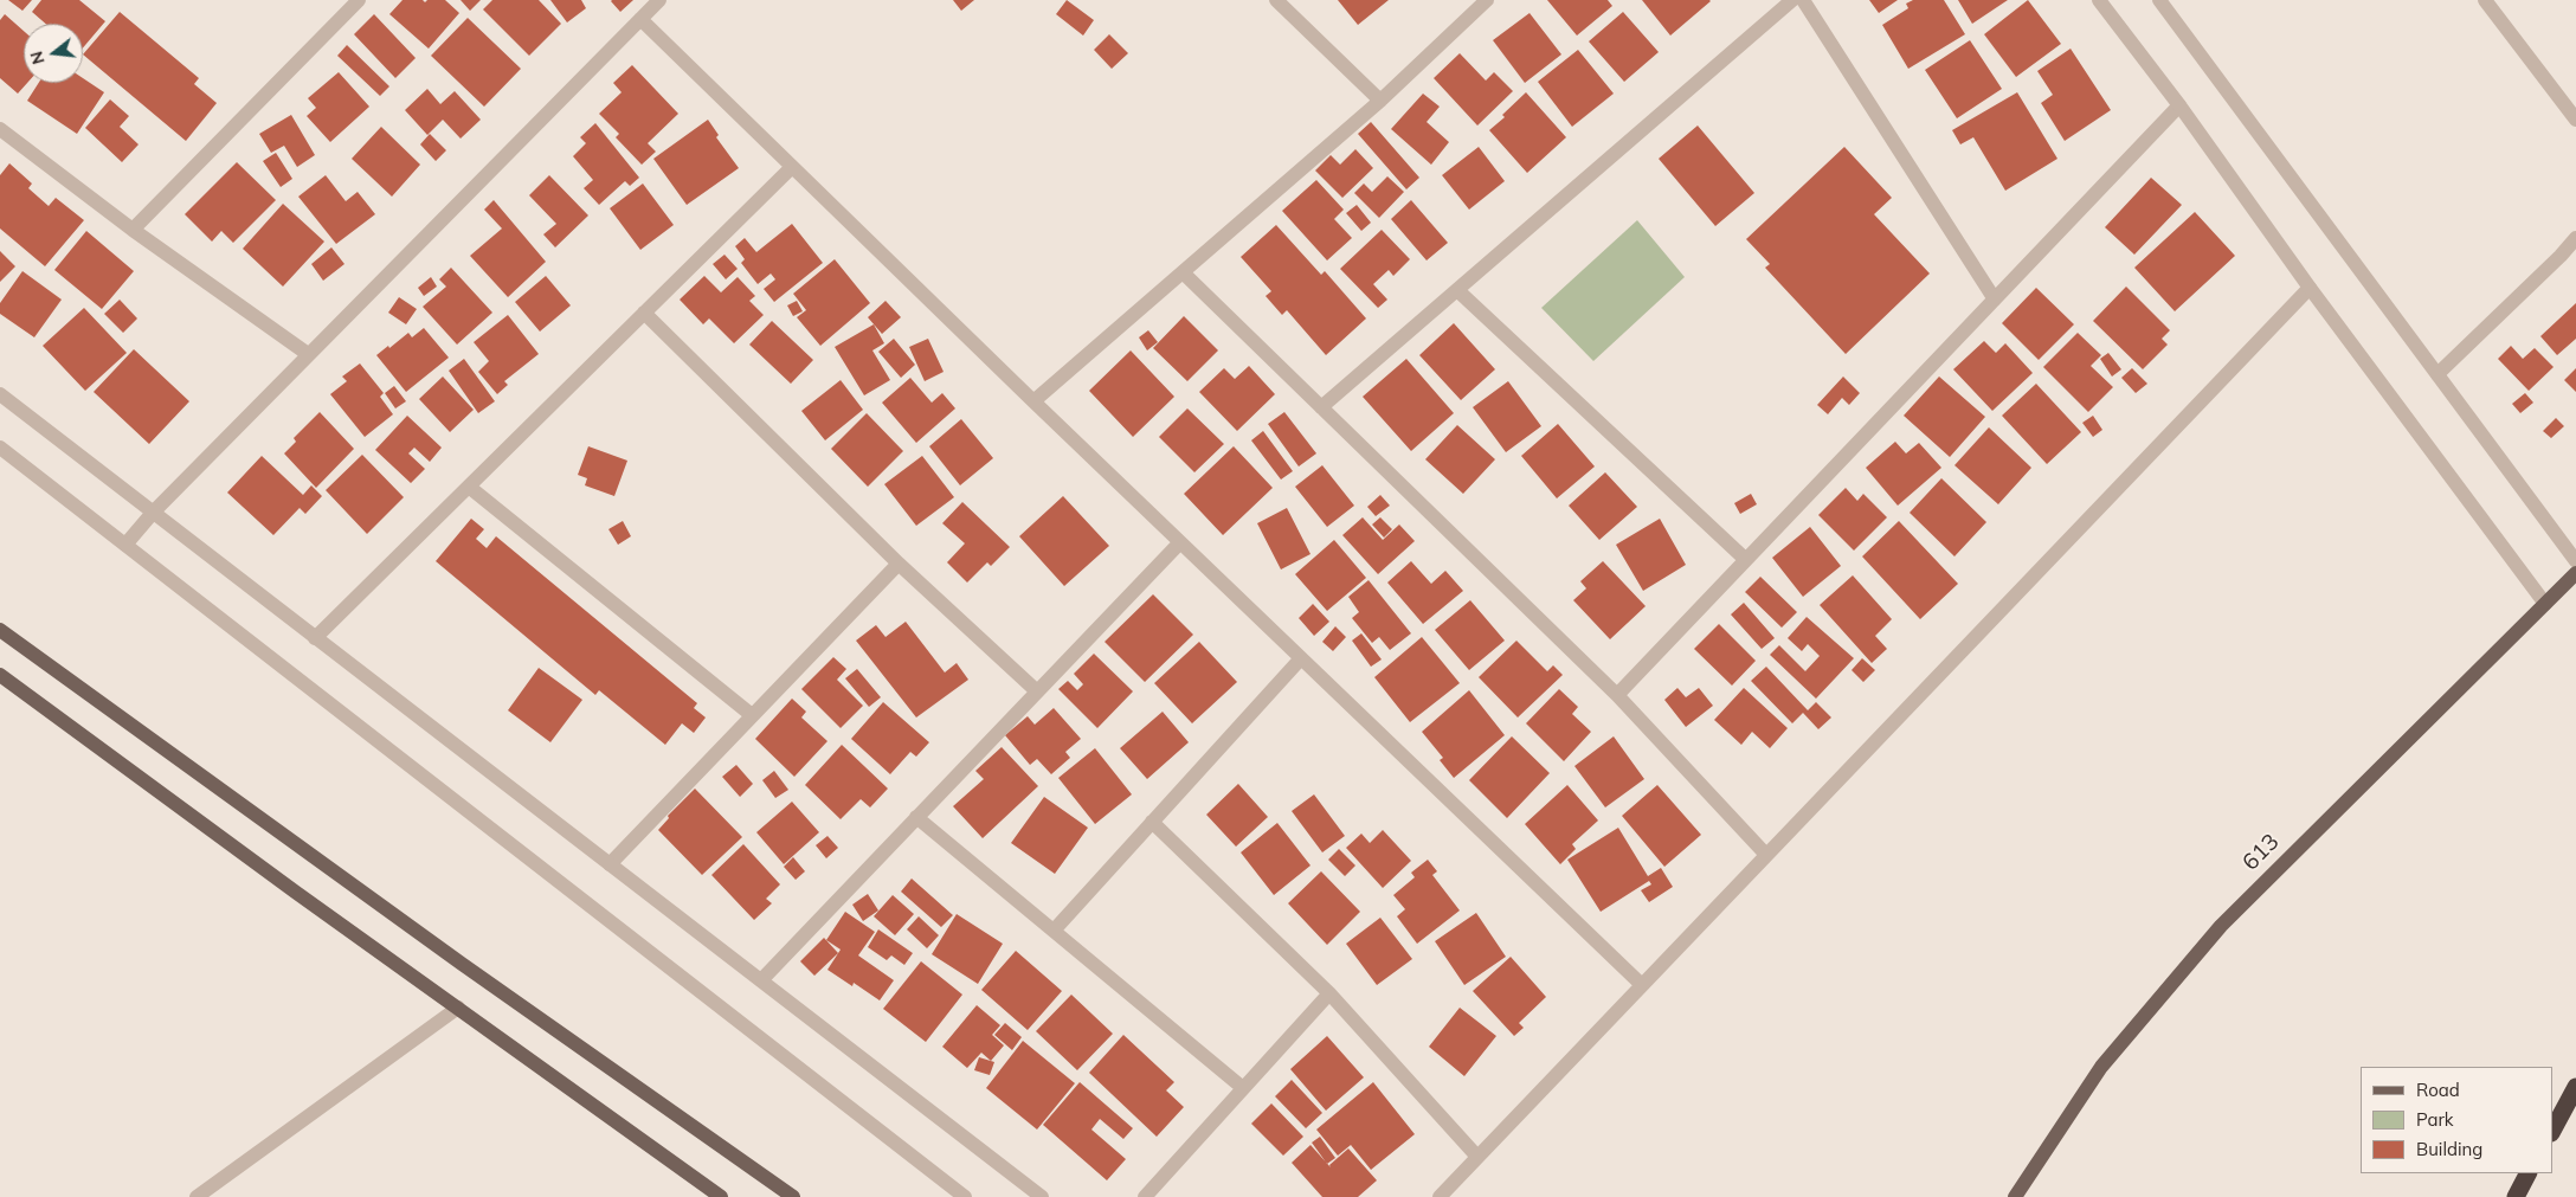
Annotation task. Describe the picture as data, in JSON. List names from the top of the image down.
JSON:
{
  "streets": {
    "main road": ["613"]
  },
  "legend": ["Road", "Park", "Building"],
  "north": "left"
}
